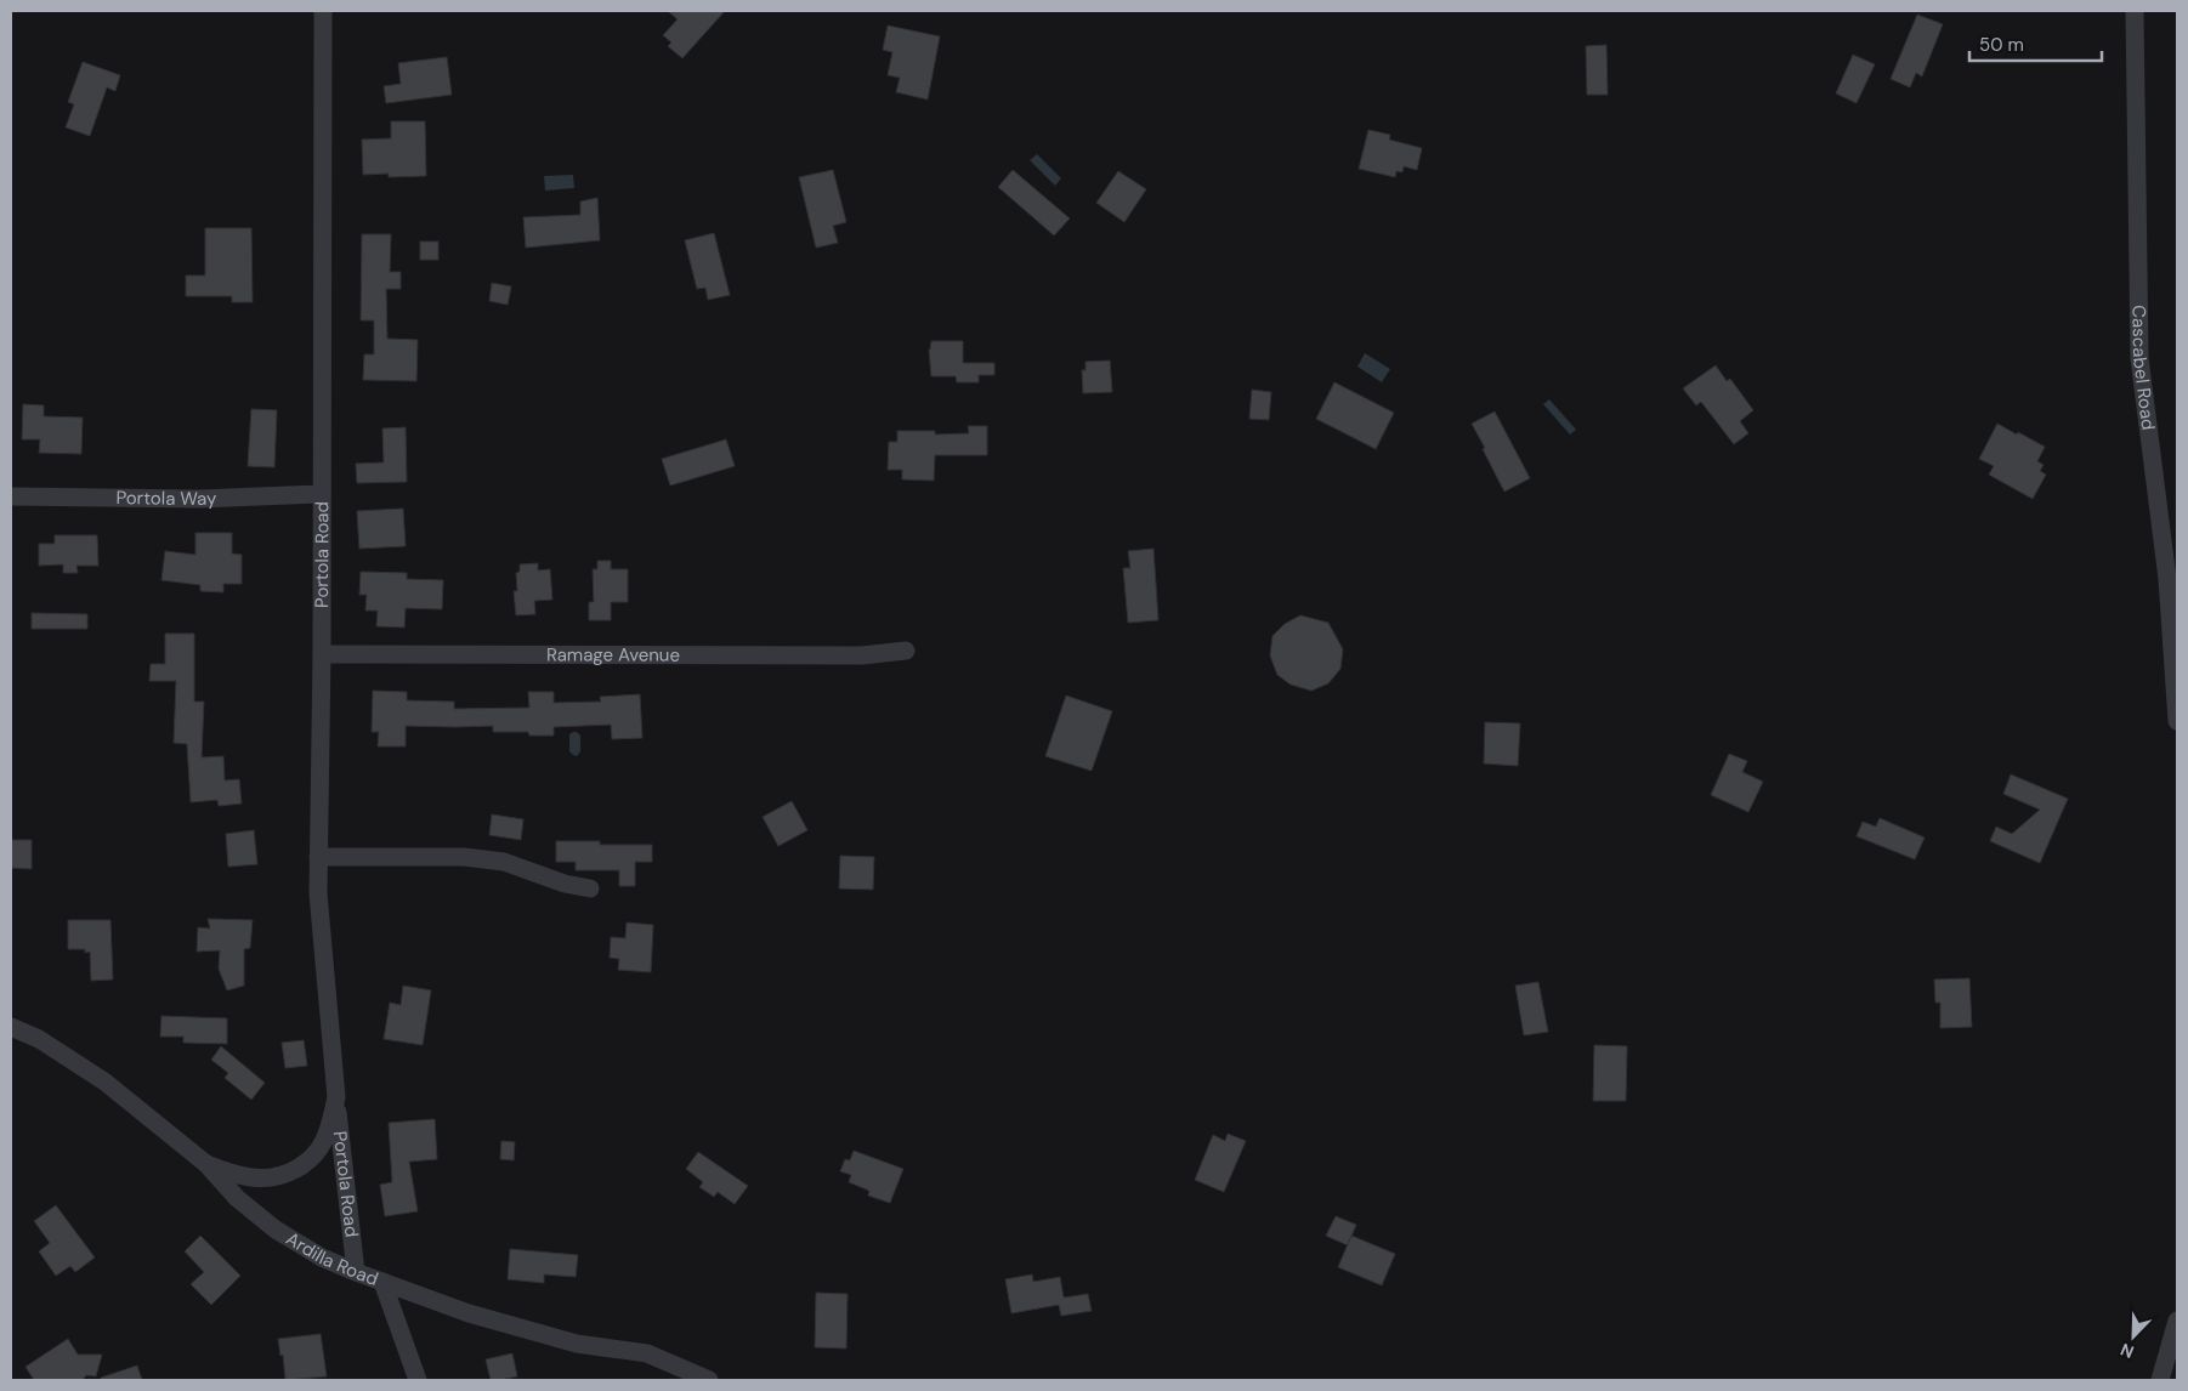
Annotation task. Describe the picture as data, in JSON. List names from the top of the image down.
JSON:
{
  "streets": {
    "street": [
      "Cascabel Road",
      "Portola Way",
      "Portola Road",
      "Ramage Avenue",
      "Ardilla Road"
    ]
  },
  "crossings": [
    ["Portola Way", "Portola Road"],
    ["Portola Road", "Ramage Avenue"],
    ["Portola Road", "Ardilla Road"]
  ],
  "scale_bar": "50 m",
  "north": "bottom left"
}
